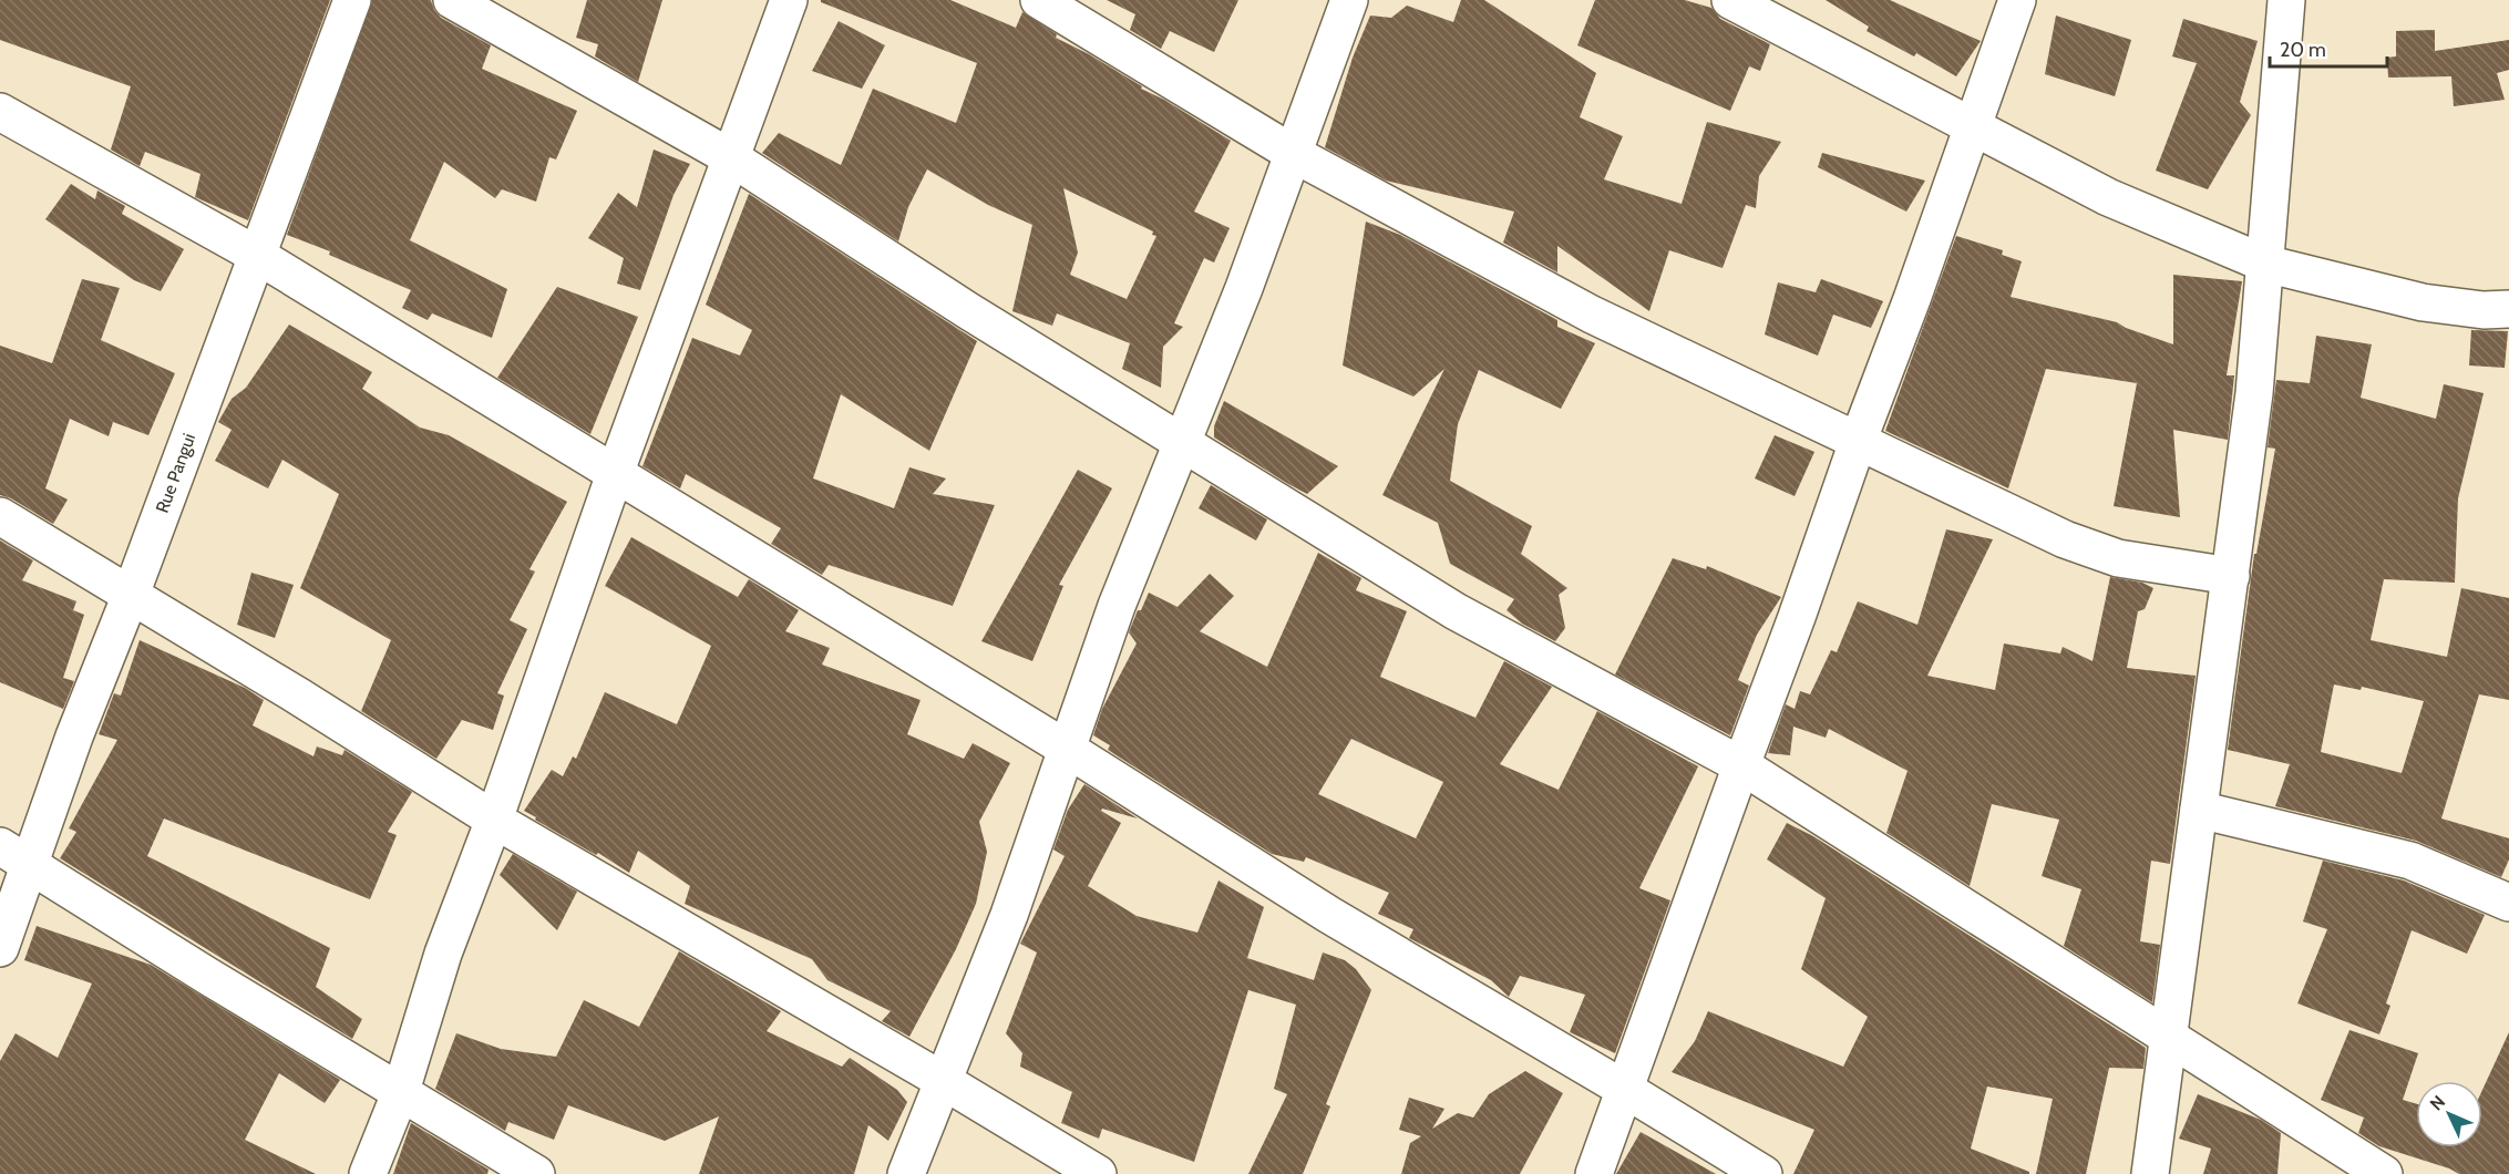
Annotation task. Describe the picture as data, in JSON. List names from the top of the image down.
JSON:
{
  "streets": {
    "street": ["Rue Pangui"]
  },
  "scale_bar": "20 m",
  "north": "top left"
}
